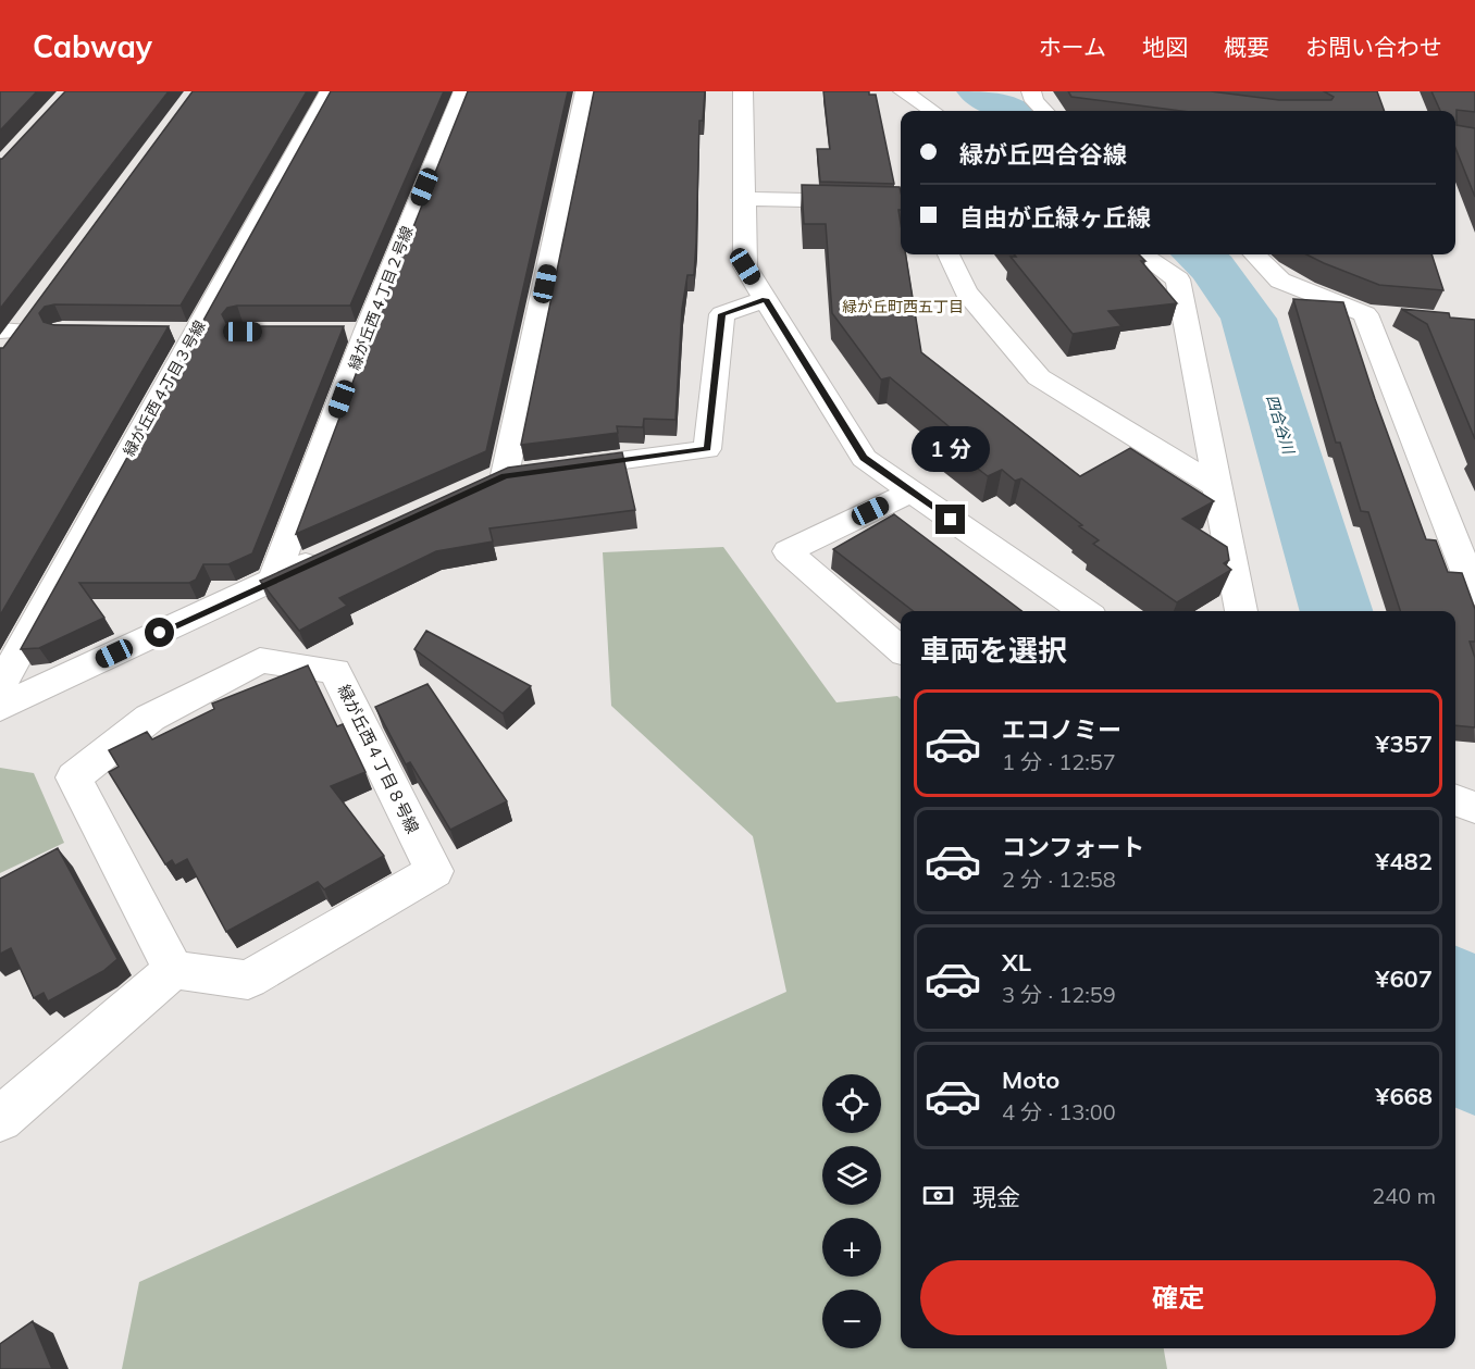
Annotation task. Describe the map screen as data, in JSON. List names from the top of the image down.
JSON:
{
  "streets": {
    "street": ["緑が丘西４丁目２号線", "緑が丘西４丁目３号線", "緑が丘西４丁目８号線"]
  },
  "districts": ["緑が丘町西五丁目"],
  "water": ["四合谷川"],
  "page": {
    "header": "Cabway",
    "nav": [
      "ホーム",
      "地図",
      "概要",
      "お問い合わせ"
    ],
    "banner": ["緑が丘四合谷線", "自由が丘緑ヶ丘線"],
    "bubble": "1 分",
    "heading": "車両を選択",
    "list": [
      {
        "name": "エコノミー",
        "note": "1 分 · 12:57",
        "value": "¥357"
      },
      {
        "name": "コンフォート",
        "note": "2 分 · 12:58",
        "value": "¥482"
      },
      {
        "name": "XL",
        "note": "3 分 · 12:59",
        "value": "¥607"
      },
      {
        "name": "Moto",
        "note": "4 分 · 13:00",
        "value": "¥668"
      }
    ],
    "map_buttons": ["+", "−"],
    "pay": ["現金", "240 m"],
    "buttons": "確定"
  }
}
